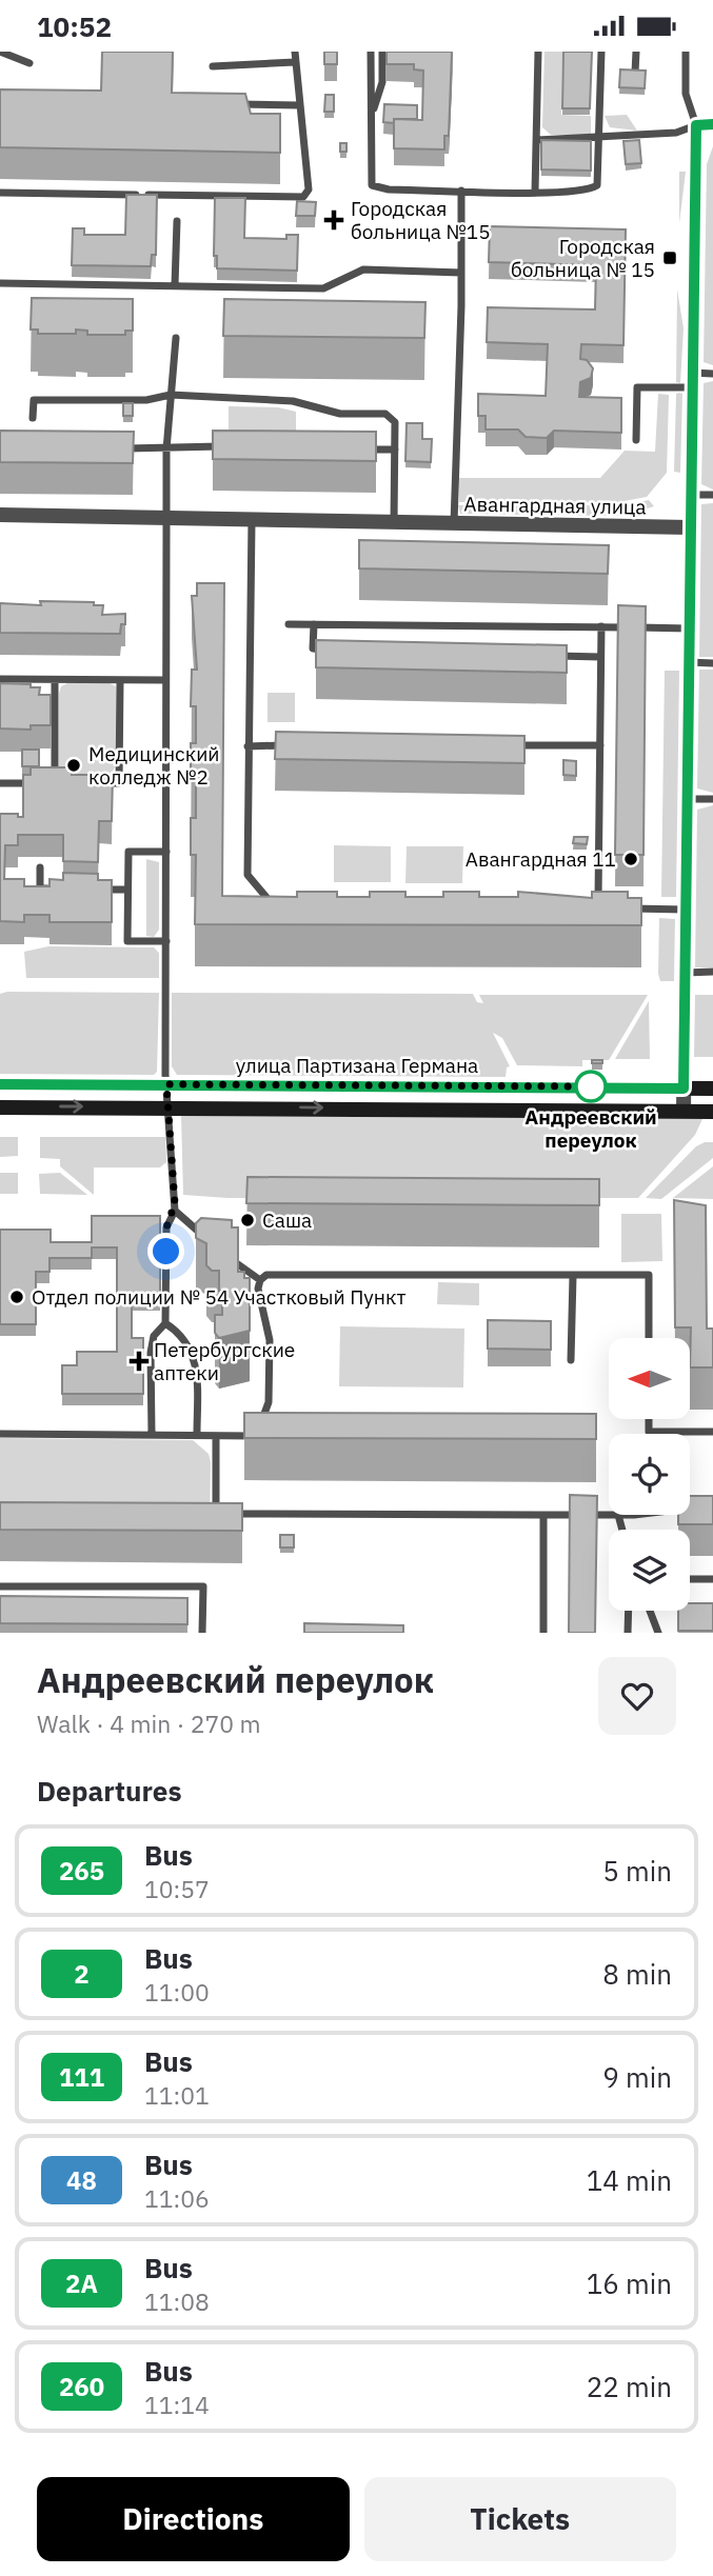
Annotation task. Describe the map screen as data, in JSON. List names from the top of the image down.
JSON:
{
  "streets": {
    "main road": ["улица Партизана Германа"],
    "street": ["Авангардная улица"]
  },
  "places": {
    "health": ["Городская больница №15", "Петербургские аптеки"],
    "transit": ["Городская больница № 15"],
    "other": [
      "Медицинский колледж №2",
      "Авангардная 11",
      "Андреевский переулок",
      "Саша",
      "Отдел полиции № 54 Участковый Пункт"
    ]
  },
  "lines": ["bus line 265"],
  "north": "left",
  "page": {
    "status": "10:52",
    "heading": [
      ["Андреевский переулок", "Walk · 4 min · 270 m"],
      "Departures"
    ],
    "list": [
      {
        "mark": "265",
        "name": "Bus",
        "note": "10:57",
        "value": "5 min"
      },
      {
        "mark": "2",
        "name": "Bus",
        "note": "11:00",
        "value": "8 min"
      },
      {
        "mark": "111",
        "name": "Bus",
        "note": "11:01",
        "value": "9 min"
      },
      {
        "mark": "48",
        "name": "Bus",
        "note": "11:06",
        "value": "14 min"
      },
      {
        "mark": "2А",
        "name": "Bus",
        "note": "11:08",
        "value": "16 min"
      },
      {
        "mark": "260",
        "name": "Bus",
        "note": "11:14",
        "value": "22 min"
      }
    ],
    "buttons": ["Directions", "Tickets"]
  }
}
